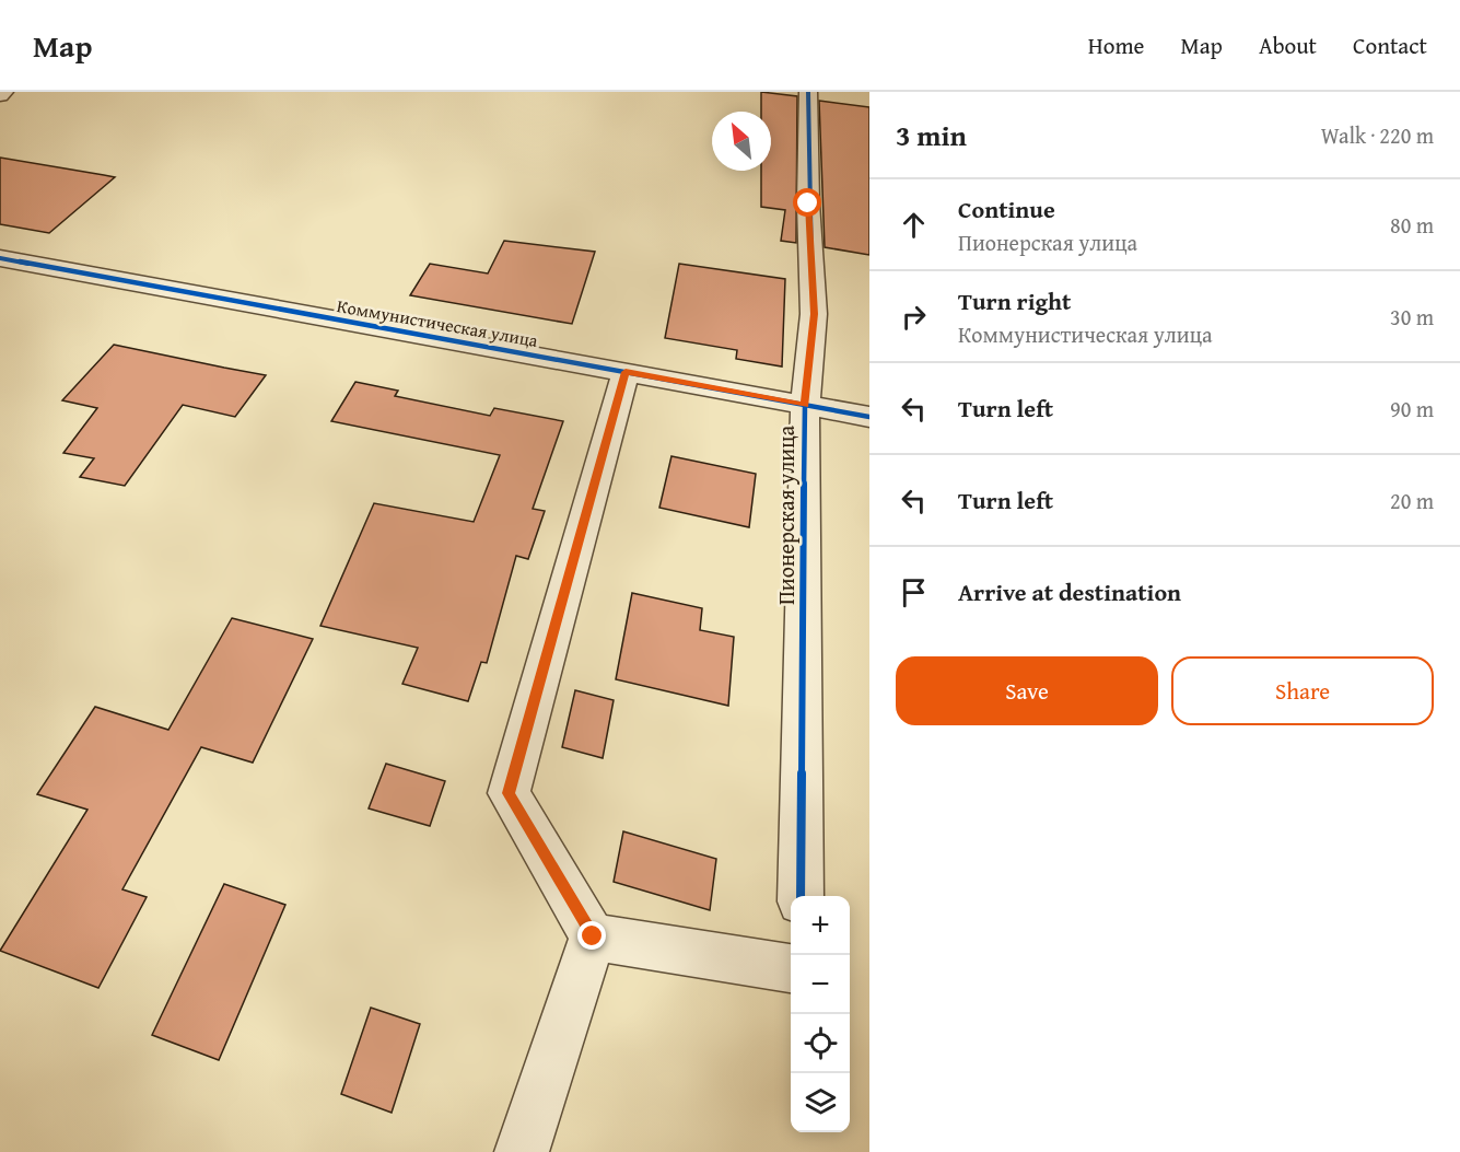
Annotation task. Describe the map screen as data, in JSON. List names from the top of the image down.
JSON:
{
  "streets": {
    "street": ["Коммунистическая улица", "Пионерская улица"]
  },
  "crossings": [
    ["Коммунистическая улица", "Пионерская улица"]
  ],
  "north": "top left",
  "page": {
    "header": "Map",
    "nav": [
      "Home",
      "Map",
      "About",
      "Contact"
    ],
    "heading": ["3 min", "Walk · 220 m"],
    "list": [
      ["Continue", "Пионерская улица", "80 m"],
      ["Turn right", "Коммунистическая улица", "30 m"],
      ["Turn left", "90 m"],
      ["Turn left", "20 m"],
      "Arrive at destination"
    ],
    "buttons": ["Save", "Share"],
    "map_buttons": ["+", "−"]
  }
}
